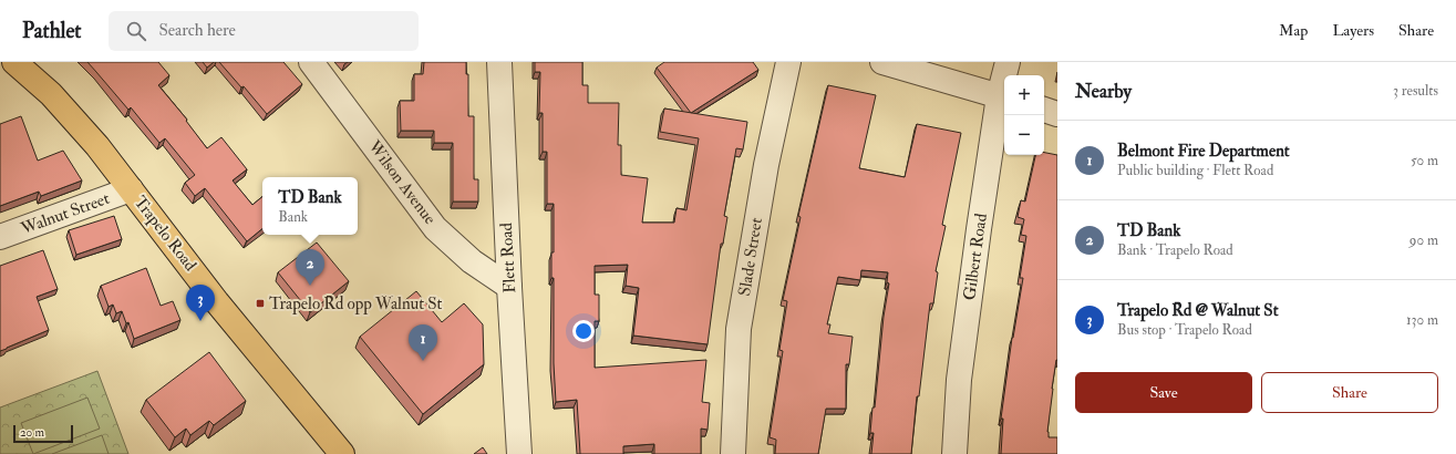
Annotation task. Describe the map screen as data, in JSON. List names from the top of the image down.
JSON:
{
  "streets": {
    "main road": ["Trapelo Road"],
    "street": [
      "Wilson Avenue",
      "Walnut Street",
      "Slade Street",
      "Gilbert Road",
      "Flett Road"
    ]
  },
  "crossings": [
    ["Wilson Avenue", "Flett Road"],
    ["Walnut Street", "Trapelo Road"]
  ],
  "places": {
    "transit": ["Trapelo Rd opp Walnut St"]
  },
  "scale_bar": "20 m",
  "page": {
    "header": "Pathlet",
    "search": "Search here",
    "nav": ["Map", "Layers", "Share"],
    "heading": ["Nearby", "3 results"],
    "map_buttons": ["+", "−"],
    "list": [
      {
        "mark": "1",
        "name": "Belmont Fire Department",
        "note": "Public building · Flett Road",
        "value": "50 m"
      },
      {
        "mark": "2",
        "name": "TD Bank",
        "note": "Bank · Trapelo Road",
        "value": "90 m"
      },
      {
        "mark": "3",
        "name": "Trapelo Rd @ Walnut St",
        "note": "Bus stop · Trapelo Road",
        "value": "130 m"
      }
    ],
    "popup": ["TD Bank", "Bank"],
    "pins": ["2", "3", "1"],
    "buttons": ["Save", "Share"],
    "scale": "20 m"
  }
}
